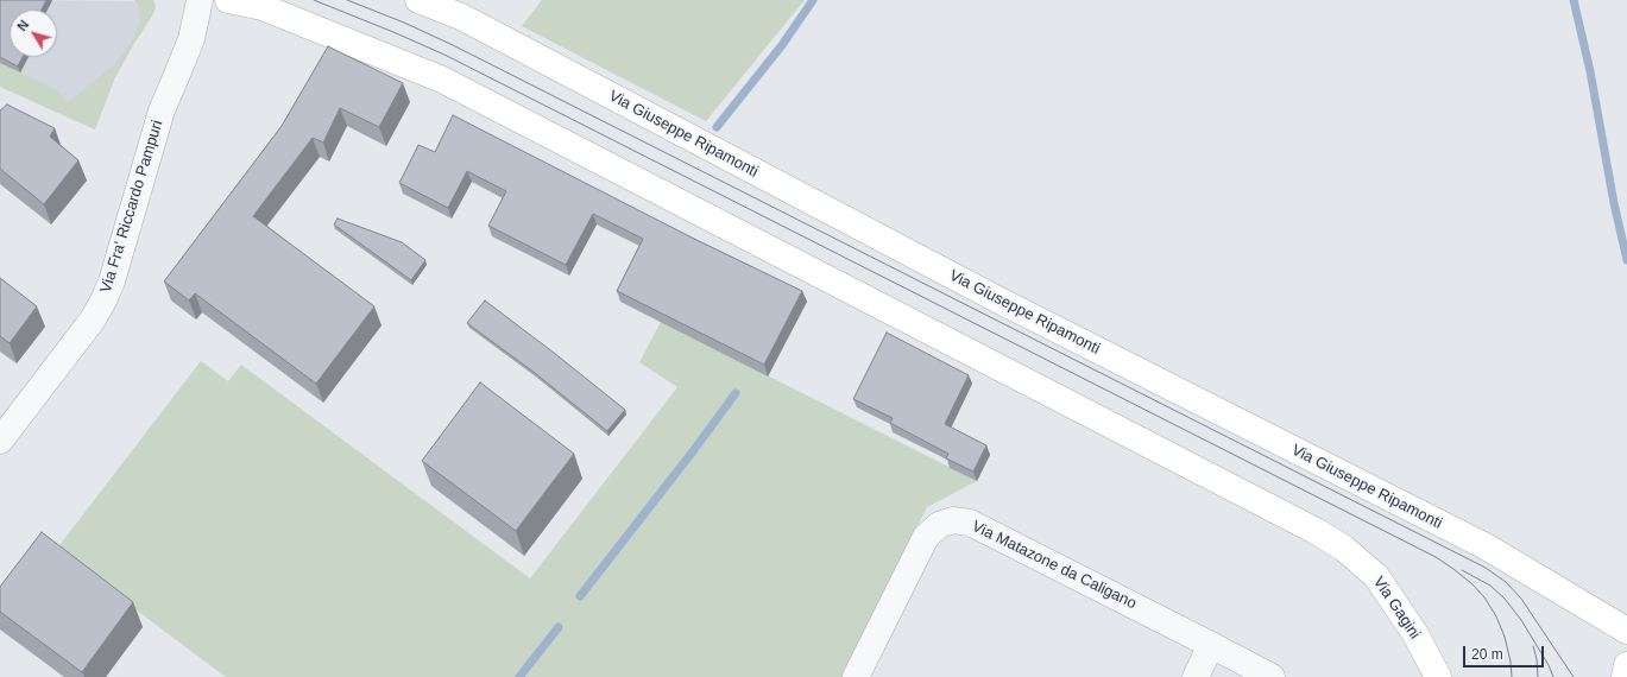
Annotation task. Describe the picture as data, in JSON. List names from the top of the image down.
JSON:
{
  "streets": {
    "street": [
      "Via Giuseppe Ripamonti",
      "Via Fra' Riccardo Pampuri",
      "Via Matazone da Caligano",
      "Via Gagini"
    ]
  },
  "scale_bar": "20 m",
  "north": "top left"
}
